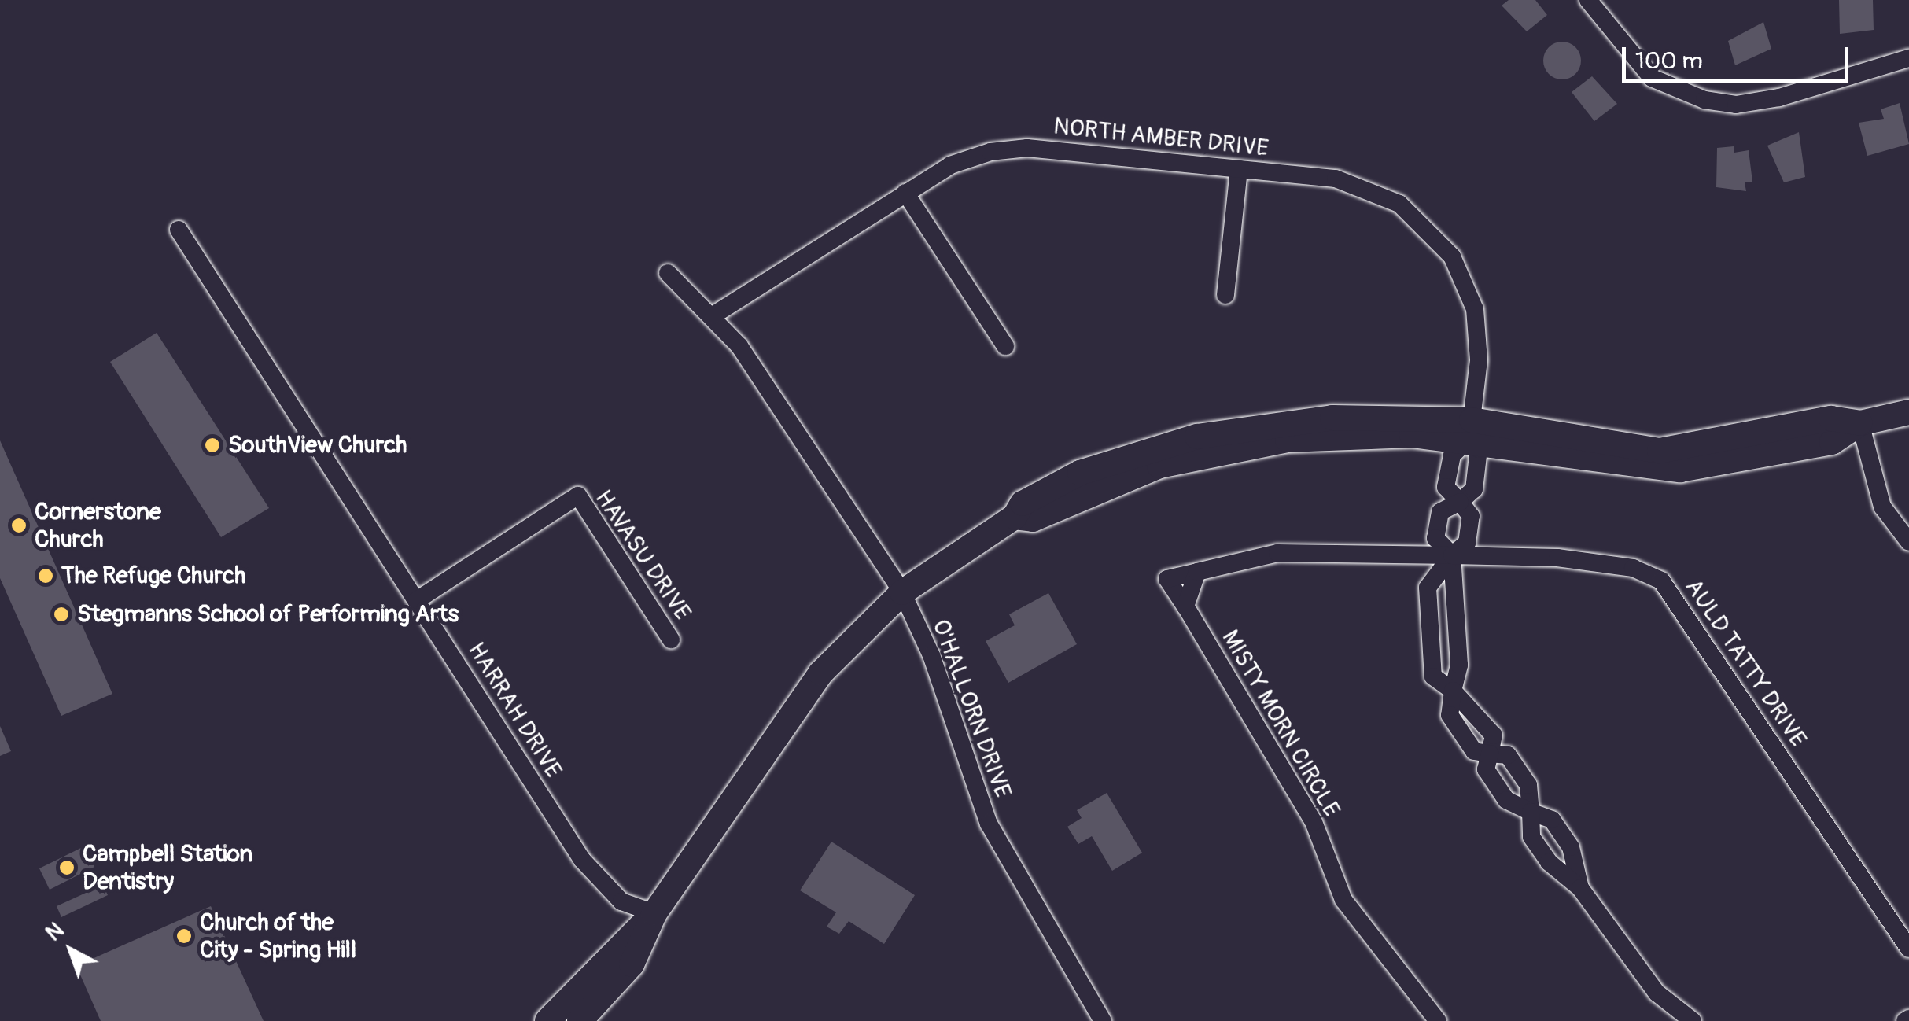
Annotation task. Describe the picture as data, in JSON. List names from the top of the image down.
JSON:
{
  "streets": {
    "street": [
      "NORTH AMBER DRIVE",
      "HAVASU DRIVE",
      "AULD TATTY DRIVE",
      "O'HALLORN DRIVE",
      "HARRAH DRIVE",
      "MISTY MORN CIRCLE"
    ]
  },
  "crossings": [
    ["NORTH AMBER DRIVE", "O'HALLORN DRIVE"],
    ["HAVASU DRIVE", "HARRAH DRIVE"],
    ["AULD TATTY DRIVE", "MISTY MORN CIRCLE"]
  ],
  "places": [
    "SouthView Church",
    "Cornerstone Church",
    "The Refuge Church",
    "Stegmanns School of Performing Arts",
    "Campbell Station Dentistry",
    "Church of the City - Spring Hill"
  ],
  "scale_bar": "100 m",
  "north": "top left"
}
